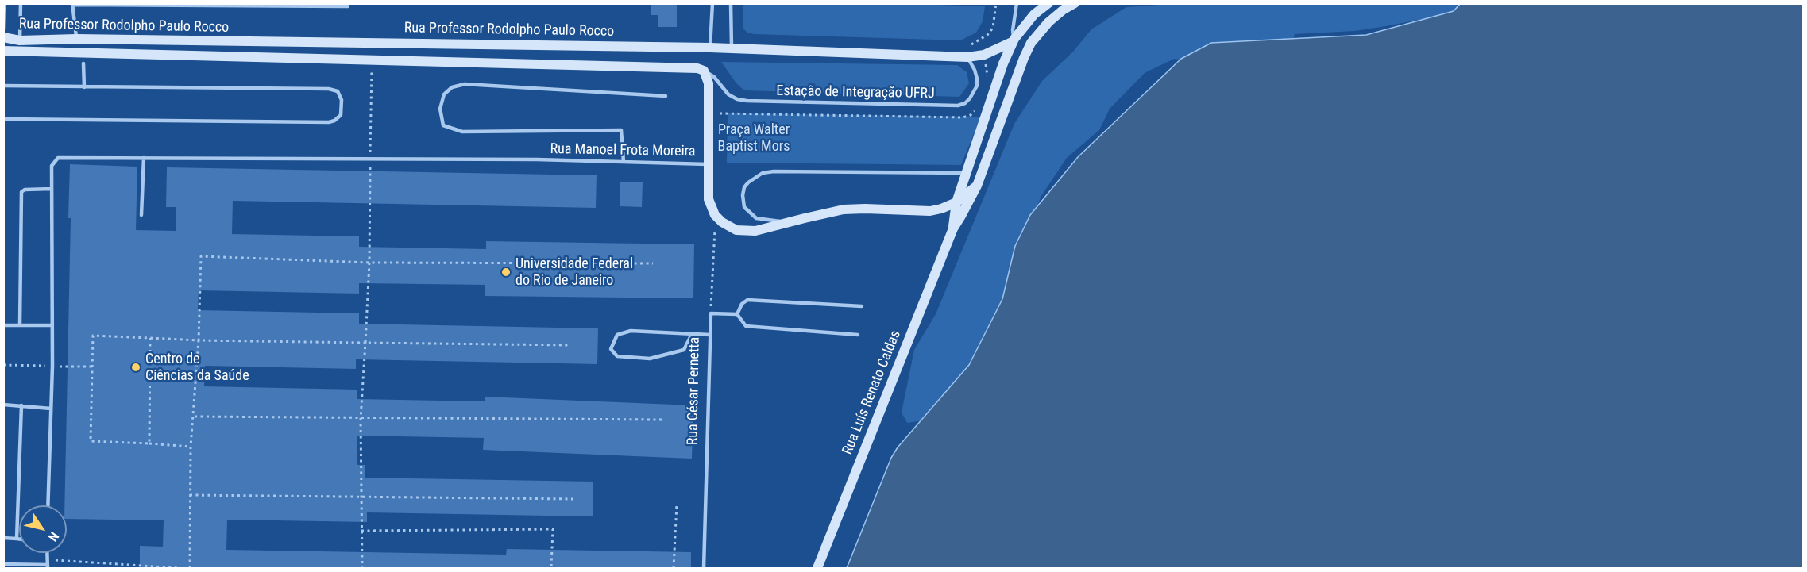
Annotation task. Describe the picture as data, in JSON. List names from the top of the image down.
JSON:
{
  "streets": {
    "street": ["Rua Professor Rodolpho Paulo Rocco", "Rua Luís Renato Caldas"],
    "lane": ["Estação de Integração UFRJ", "Rua Manoel Frota Moreira", "Rua César Pernetta"]
  },
  "crossings": [
    ["Rua Professor Rodolpho Paulo Rocco", "Estação de Integração UFRJ"],
    ["Rua Professor Rodolpho Paulo Rocco", "Rua Luís Renato Caldas"]
  ],
  "parks": ["Praça Walter Baptist Mors"],
  "places": ["Universidade Federal do Rio de Janeiro", "Centro de Ciências da Saúde"],
  "north": "bottom right"
}
